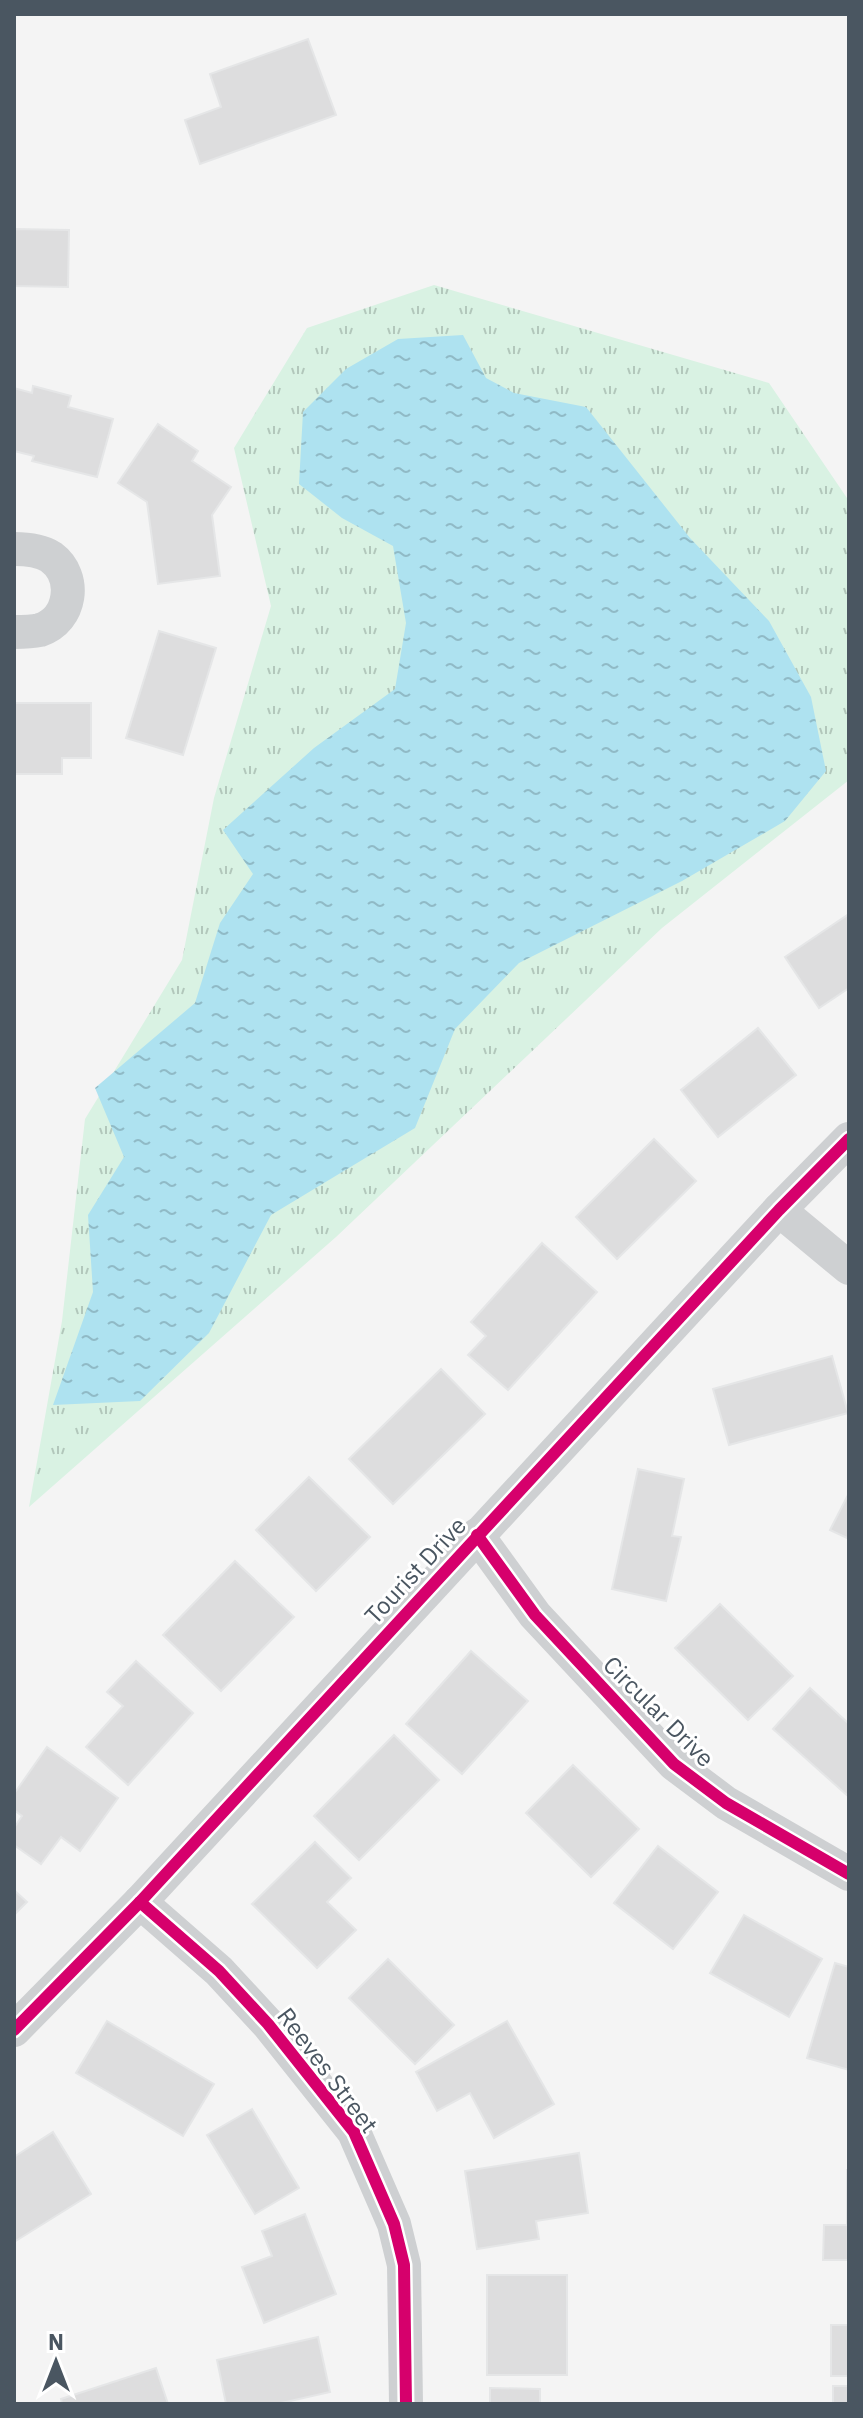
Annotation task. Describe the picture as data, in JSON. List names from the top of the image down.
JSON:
{
  "streets": {
    "street": ["Tourist Drive", "Circular Drive", "Reeves Street"]
  },
  "crossings": [
    ["Tourist Drive", "Circular Drive"],
    ["Tourist Drive", "Reeves Street"]
  ],
  "north": "top"
}
